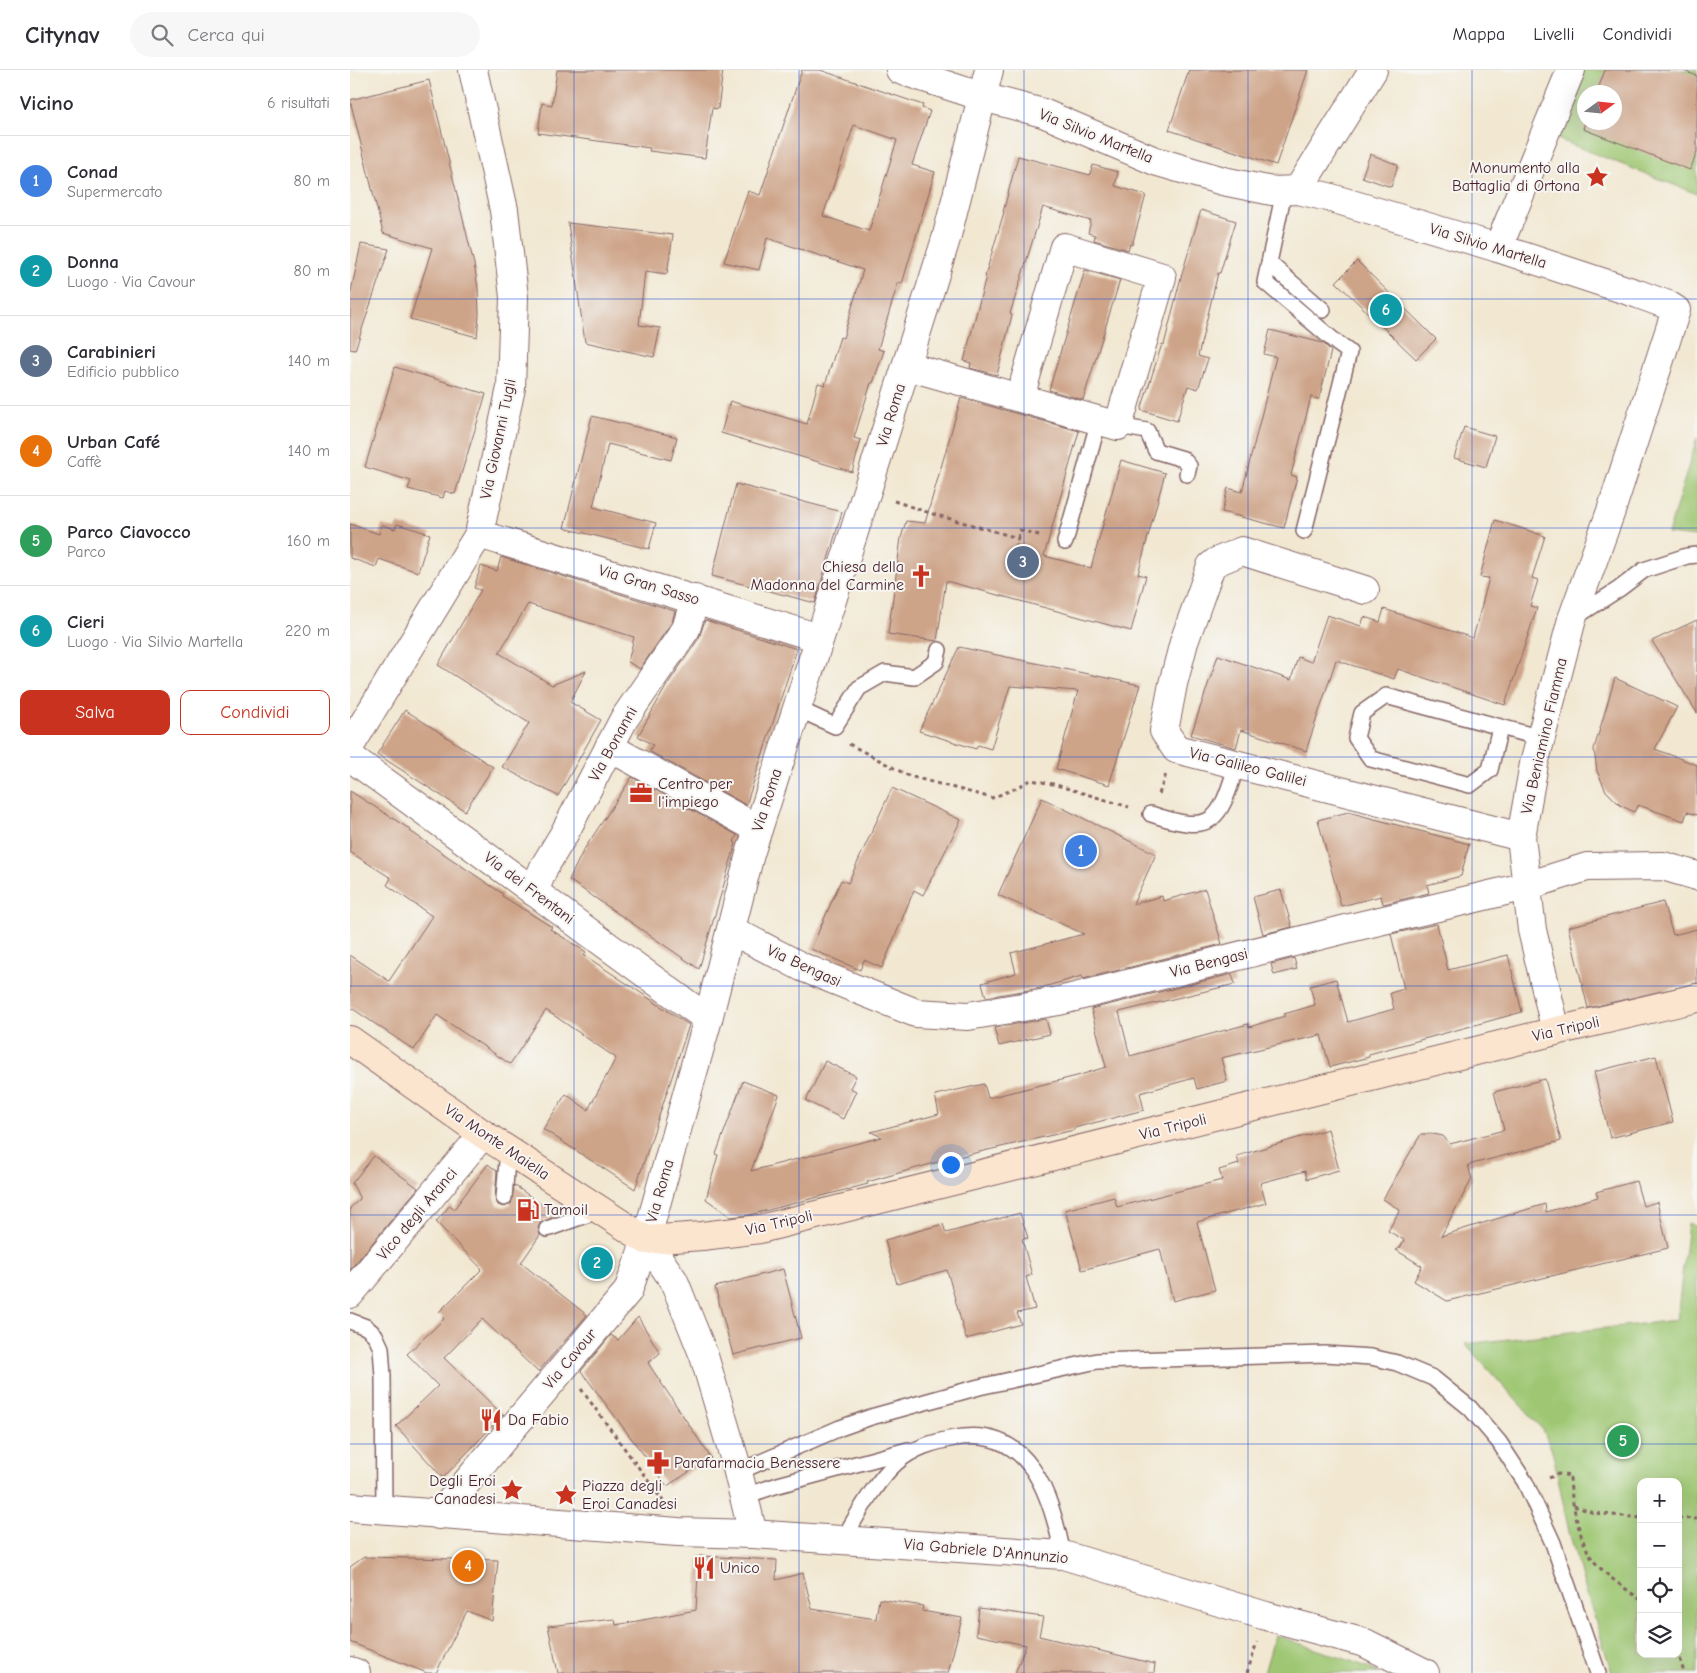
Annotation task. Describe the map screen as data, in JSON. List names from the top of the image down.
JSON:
{
  "streets": {
    "street": [
      "Via Silvio Martella",
      "Via Roma",
      "Via Giovanni Tugli",
      "Via Gran Sasso",
      "Via Beniamino Fiamma",
      "Via Bonanni",
      "Via Galileo Galilei",
      "Via dei Frentani",
      "Via Bengasi",
      "Via Tripoli",
      "Via Monte Maiella",
      "Vico degli Aranci",
      "Via Cavour",
      "Via Gabriele D'Annunzio"
    ]
  },
  "crossings": [
    ["Via Silvio Martella", "Via Roma"],
    ["Via Silvio Martella", "Via Beniamino Fiamma"],
    ["Via Roma", "Via Gran Sasso"],
    ["Via Roma", "Via dei Frentani"],
    ["Via Roma", "Via Bengasi"],
    ["Via Roma", "Via Tripoli"],
    ["Via Roma", "Via Monte Maiella"],
    ["Via Roma", "Via Cavour"],
    ["Via Giovanni Tugli", "Via Gran Sasso"],
    ["Via Gran Sasso", "Via Bonanni"],
    ["Via Beniamino Fiamma", "Via Galileo Galilei"],
    ["Via Beniamino Fiamma", "Via Bengasi"],
    ["Via Beniamino Fiamma", "Via Tripoli"],
    ["Via Bonanni", "Via dei Frentani"],
    ["Via Tripoli", "Via Monte Maiella"],
    ["Via Tripoli", "Via Cavour"],
    ["Via Monte Maiella", "Vico degli Aranci"],
    ["Via Monte Maiella", "Via Cavour"]
  ],
  "places": {
    "place": ["Monumento alla Battaglia di Ortona", "Degli Eroi Canadesi", "Piazza degli Eroi Canadesi"],
    "church": ["Chiesa della Madonna del Carmine"],
    "office": ["Centro per l'impiego"],
    "fuel station": ["Tamoil"],
    "restaurant": ["Da Fabio", "Unico"],
    "pharmacy": ["Parafarmacia Benessere"]
  },
  "north": "right",
  "page": {
    "header": "Citynav",
    "search": "Cerca qui",
    "nav": ["Mappa", "Livelli", "Condividi"],
    "heading": ["Vicino", "6 risultati"],
    "list": [
      {
        "mark": "1",
        "name": "Conad",
        "note": "Supermercato",
        "value": "80 m"
      },
      {
        "mark": "2",
        "name": "Donna",
        "note": "Luogo · Via Cavour",
        "value": "80 m"
      },
      {
        "mark": "3",
        "name": "Carabinieri",
        "note": "Edificio pubblico",
        "value": "140 m"
      },
      {
        "mark": "4",
        "name": "Urban Café",
        "note": "Caffè",
        "value": "140 m"
      },
      {
        "mark": "5",
        "name": "Parco Ciavocco",
        "note": "Parco",
        "value": "160 m"
      },
      {
        "mark": "6",
        "name": "Cieri",
        "note": "Luogo · Via Silvio Martella",
        "value": "220 m"
      }
    ],
    "pins": [
      "6",
      "3",
      "1",
      "2",
      "5",
      "4"
    ],
    "buttons": ["Salva", "Condividi"],
    "map_buttons": ["+", "−"]
  }
}
